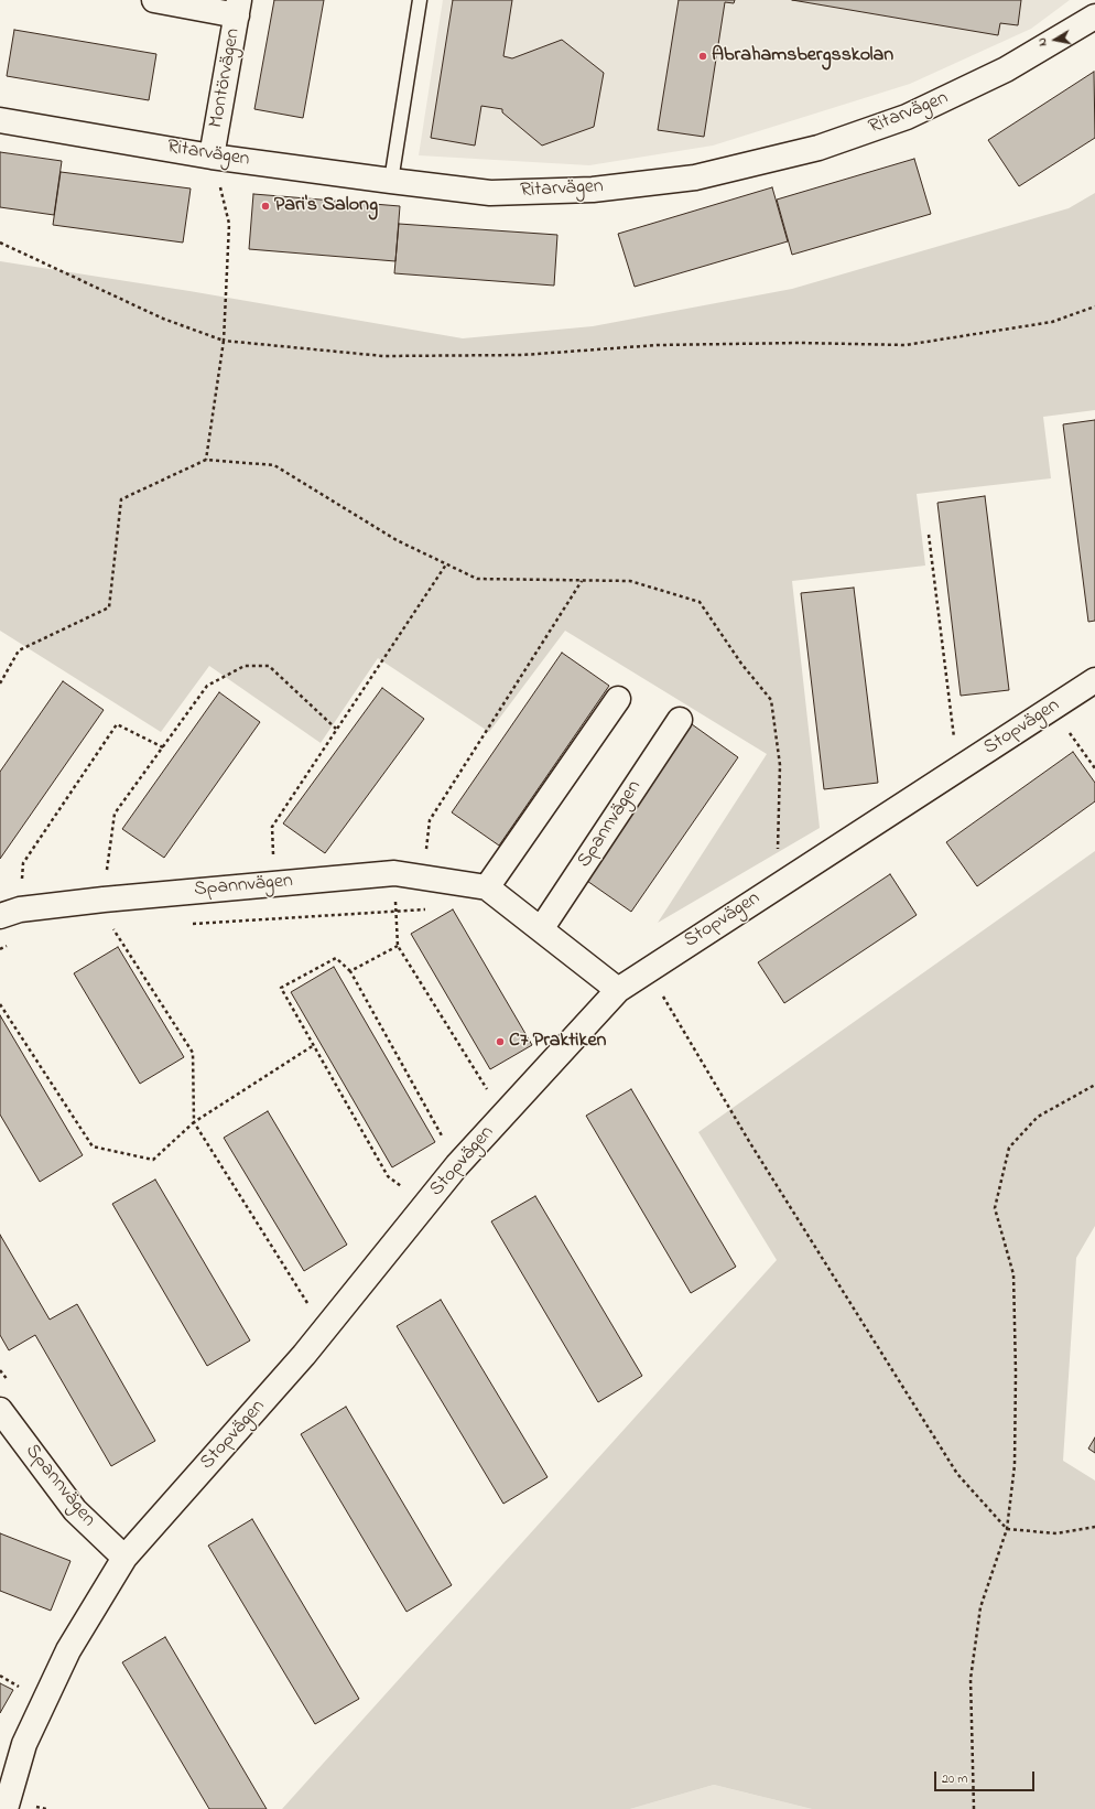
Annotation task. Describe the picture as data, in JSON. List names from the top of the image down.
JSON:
{
  "streets": {
    "street": [
      "Montörvägen",
      "Ritarvägen",
      "Stopvägen",
      "Spannvägen"
    ]
  },
  "crossings": [
    ["Montörvägen", "Ritarvägen"],
    ["Stopvägen", "Spannvägen"]
  ],
  "places": ["Abrahamsbergsskolan", "Pari's Salong", "C7 Praktiken"],
  "scale_bar": "20 m",
  "north": "left"
}
